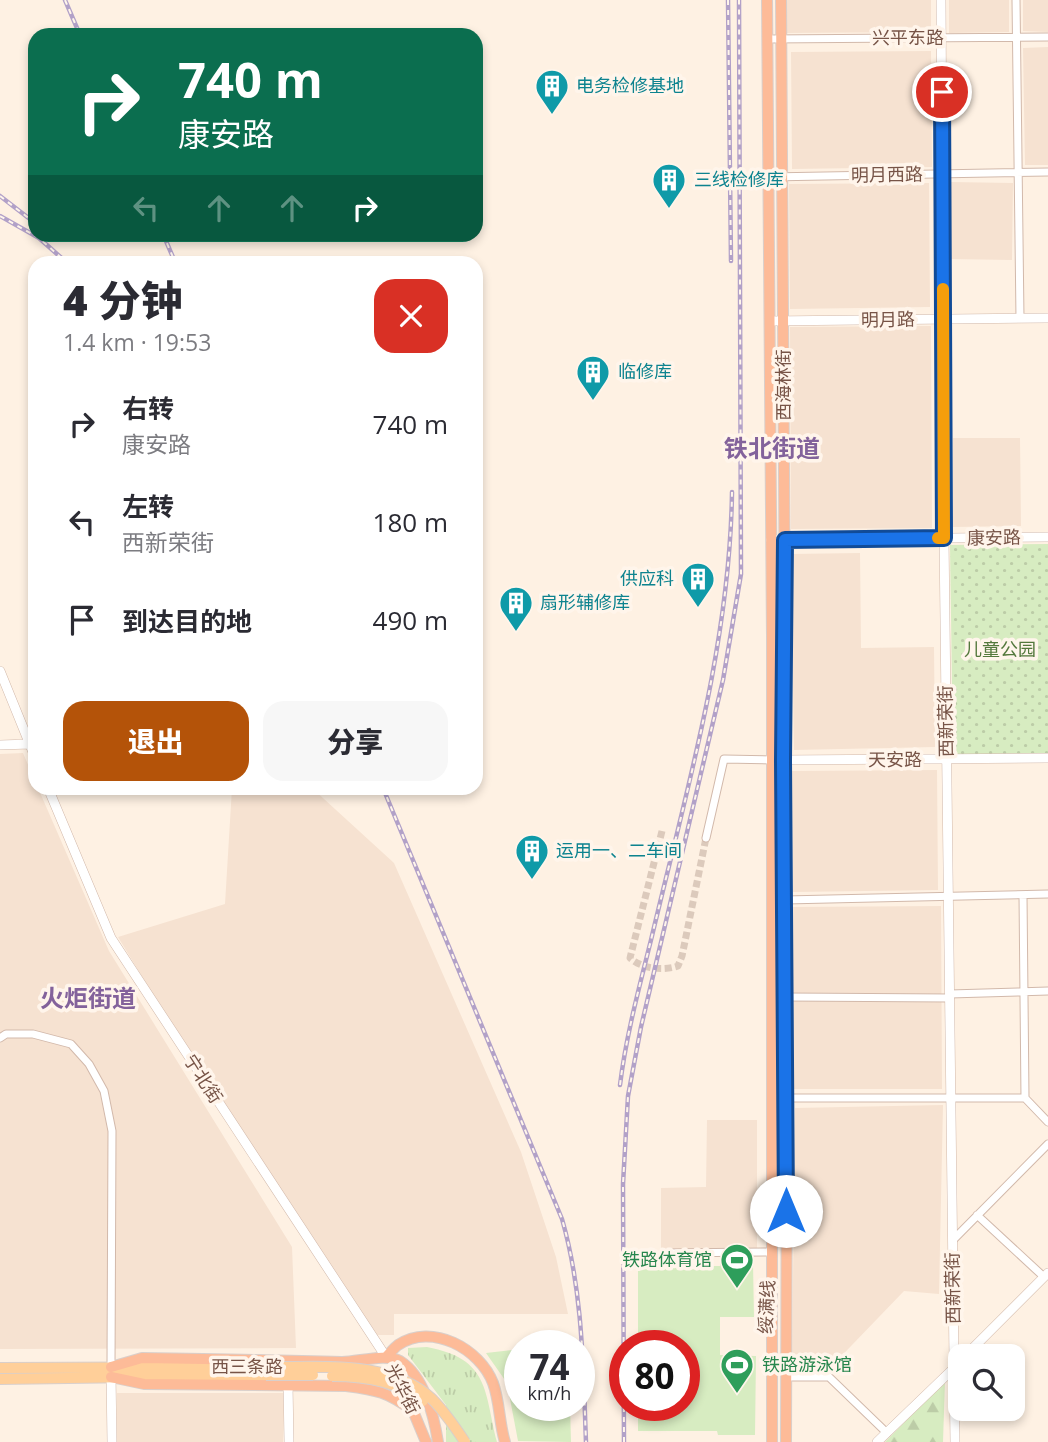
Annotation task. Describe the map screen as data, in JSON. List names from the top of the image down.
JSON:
{
  "streets": {
    "highway": ["西海林街", "绥满线", "光华街"],
    "main road": ["西三条路"],
    "street": [
      "兴平东路",
      "明月西路",
      "明月路",
      "康安路",
      "西新荣街",
      "天安路",
      "宁北街"
    ]
  },
  "crossings": [
    ["兴平东路", "西海林街"],
    ["兴平东路", "西新荣街"],
    ["明月西路", "西海林街"],
    ["明月西路", "西新荣街"],
    ["明月路", "西海林街"],
    ["明月路", "西新荣街"],
    ["西海林街", "康安路"],
    ["西海林街", "天安路"],
    ["西海林街", "绥满线"],
    ["康安路", "西新荣街"],
    ["西新荣街", "天安路"],
    ["宁北街", "光华街"]
  ],
  "districts": ["铁北街道", "火炬街道"],
  "parks": ["儿童公园"],
  "places": {
    "building": [
      "电务检修基地",
      "三线检修库",
      "临修库",
      "供应科",
      "扇形辅修库",
      "运用一、二车间"
    ],
    "sports": ["铁路体育馆", "铁路游泳馆"]
  },
  "page": {
    "turn": ["740 m", "康安路"],
    "heading": ["4 分钟", "1.4 km · 19:53"],
    "list": [
      {
        "name": "右转",
        "note": "康安路",
        "value": "740 m"
      },
      {
        "name": "左转",
        "note": "西新荣街",
        "value": "180 m"
      },
      {
        "name": "到达目的地",
        "value": "490 m"
      }
    ],
    "buttons": ["退出", "分享"],
    "speed": "74 km/h",
    "limit": "80"
  }
}
